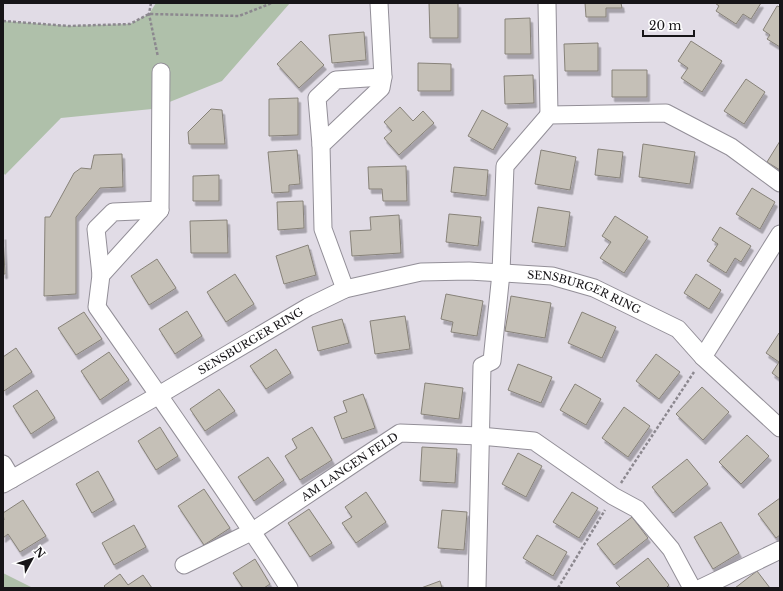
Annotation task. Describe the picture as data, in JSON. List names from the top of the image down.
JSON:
{
  "streets": {
    "street": ["SENSBURGER RING", "AM LANGEN FELD"]
  },
  "scale_bar": "20 m",
  "north": "top right"
}
